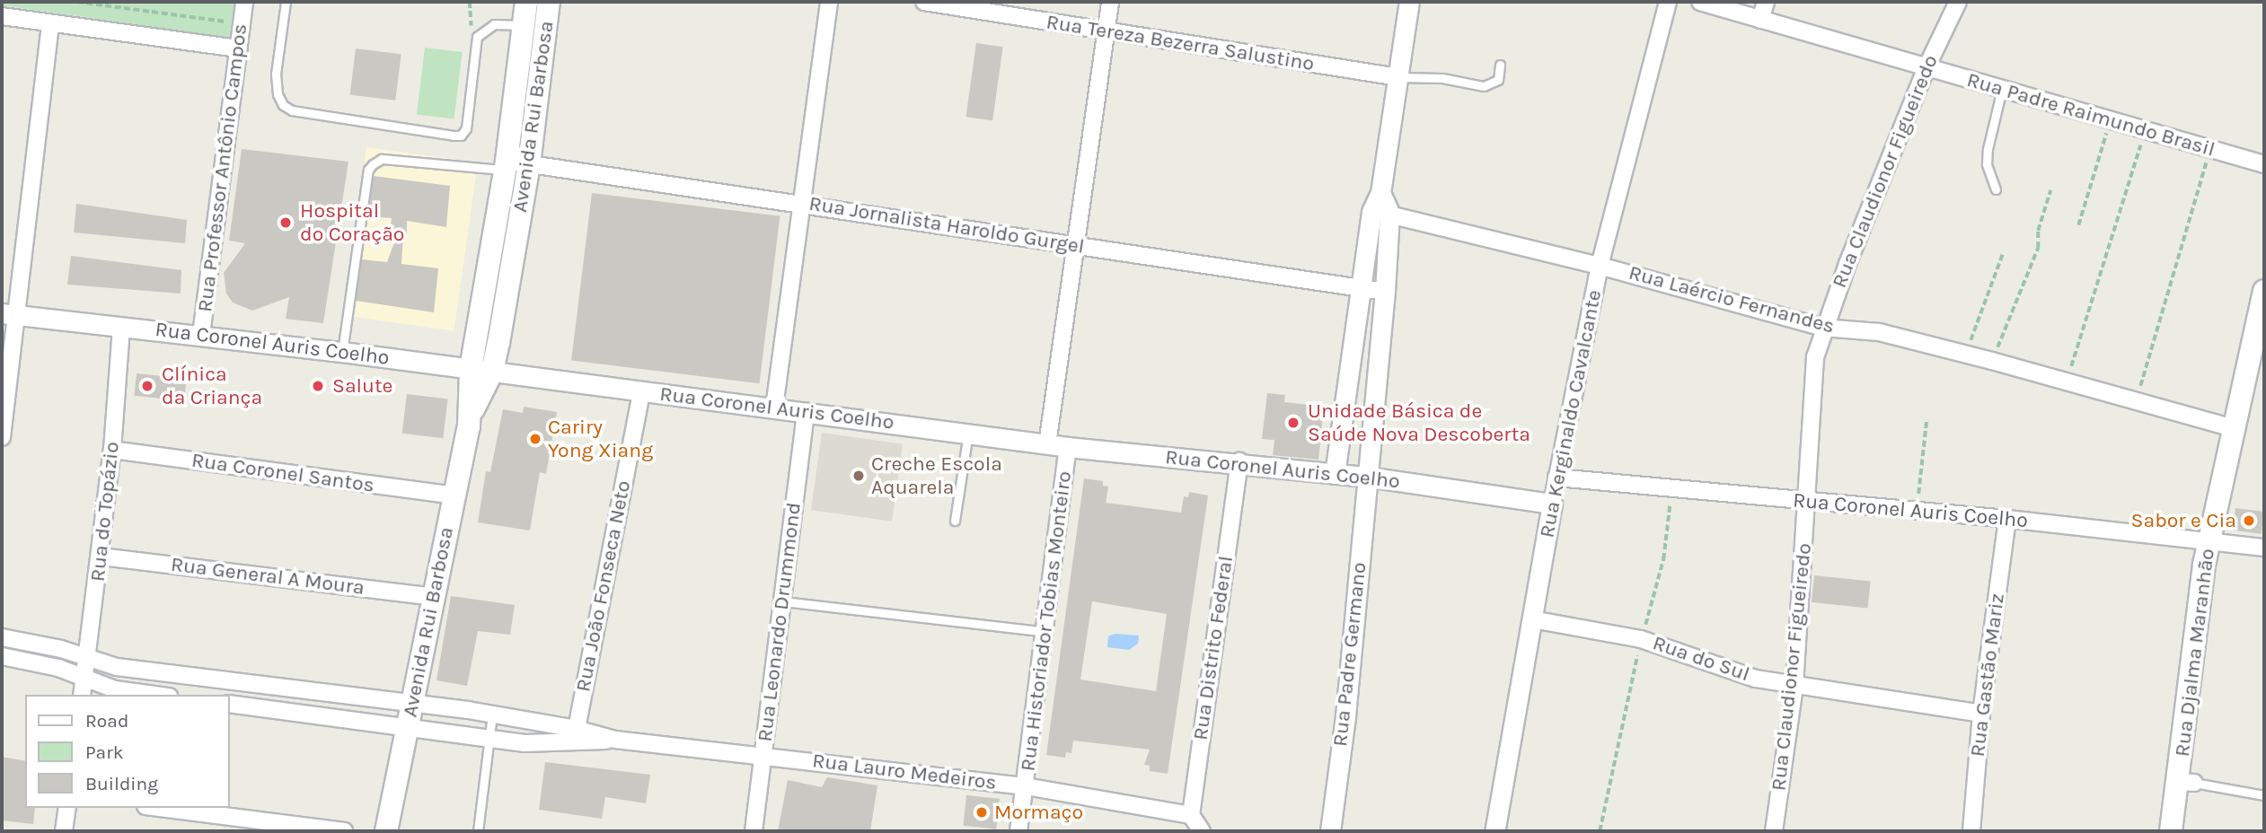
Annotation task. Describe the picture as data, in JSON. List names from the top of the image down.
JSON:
{
  "streets": {
    "main road": ["Avenida Rui Barbosa", "Rua Djalma Maranhão"],
    "street": [
      "Rua Tereza Bezerra Salustino",
      "Rua Padre Raimundo Brasil",
      "Rua Professor Antônio Campos",
      "Rua Claudionor Figueiredo",
      "Rua Jornalista Haroldo Gurgel",
      "Rua Laércio Fernandes",
      "Rua Coronel Auris Coelho",
      "Rua Kerginaldo Cavalcante",
      "Rua Coronel Santos",
      "Rua do Topázio",
      "Rua General A Moura",
      "Rua João Fonseca Neto",
      "Rua Historiador Tobias Monteiro",
      "Rua Leonardo Drummond",
      "Rua Distrito Federal",
      "Rua Padre Germano",
      "Rua do Sul",
      "Rua Gastão Mariz",
      "Rua Lauro Medeiros"
    ]
  },
  "crossings": [
    ["Rua Tereza Bezerra Salustino", "Rua Historiador Tobias Monteiro"],
    ["Rua Padre Raimundo Brasil", "Rua Claudionor Figueiredo"],
    ["Avenida Rui Barbosa", "Rua Jornalista Haroldo Gurgel"],
    ["Avenida Rui Barbosa", "Rua Coronel Auris Coelho"],
    ["Avenida Rui Barbosa", "Rua Coronel Santos"],
    ["Avenida Rui Barbosa", "Rua General A Moura"],
    ["Avenida Rui Barbosa", "Rua Lauro Medeiros"],
    ["Rua Professor Antônio Campos", "Rua Coronel Auris Coelho"],
    ["Rua Claudionor Figueiredo", "Rua Laércio Fernandes"],
    ["Rua Claudionor Figueiredo", "Rua Coronel Auris Coelho"],
    ["Rua Claudionor Figueiredo", "Rua do Sul"],
    ["Rua Jornalista Haroldo Gurgel", "Rua Historiador Tobias Monteiro"],
    ["Rua Jornalista Haroldo Gurgel", "Rua Padre Germano"],
    ["Rua Laércio Fernandes", "Rua Kerginaldo Cavalcante"],
    ["Rua Laércio Fernandes", "Rua Djalma Maranhão"],
    ["Rua Laércio Fernandes", "Rua Padre Germano"],
    ["Rua Coronel Auris Coelho", "Rua Kerginaldo Cavalcante"],
    ["Rua Coronel Auris Coelho", "Rua do Topázio"],
    ["Rua Coronel Auris Coelho", "Rua João Fonseca Neto"],
    ["Rua Coronel Auris Coelho", "Rua Historiador Tobias Monteiro"],
    ["Rua Coronel Auris Coelho", "Rua Leonardo Drummond"],
    ["Rua Coronel Auris Coelho", "Rua Distrito Federal"],
    ["Rua Coronel Auris Coelho", "Rua Djalma Maranhão"],
    ["Rua Coronel Auris Coelho", "Rua Padre Germano"],
    ["Rua Coronel Auris Coelho", "Rua Gastão Mariz"],
    ["Rua Kerginaldo Cavalcante", "Rua do Sul"],
    ["Rua Coronel Santos", "Rua do Topázio"],
    ["Rua do Topázio", "Rua General A Moura"],
    ["Rua do Topázio", "Rua Lauro Medeiros"],
    ["Rua João Fonseca Neto", "Rua Lauro Medeiros"],
    ["Rua Historiador Tobias Monteiro", "Rua Lauro Medeiros"],
    ["Rua Leonardo Drummond", "Rua Lauro Medeiros"],
    ["Rua Distrito Federal", "Rua Lauro Medeiros"],
    ["Rua do Sul", "Rua Gastão Mariz"]
  ],
  "places": [
    "Hospital do Coração",
    "Clínica da Criança",
    "Salute",
    "Unidade Básica de Saúde Nova Descoberta",
    "Cariry Yong Xiang",
    "Creche Escola Aquarela",
    "Sabor e Cia",
    "Mormaço"
  ],
  "legend": ["Road", "Park", "Building"]
}
